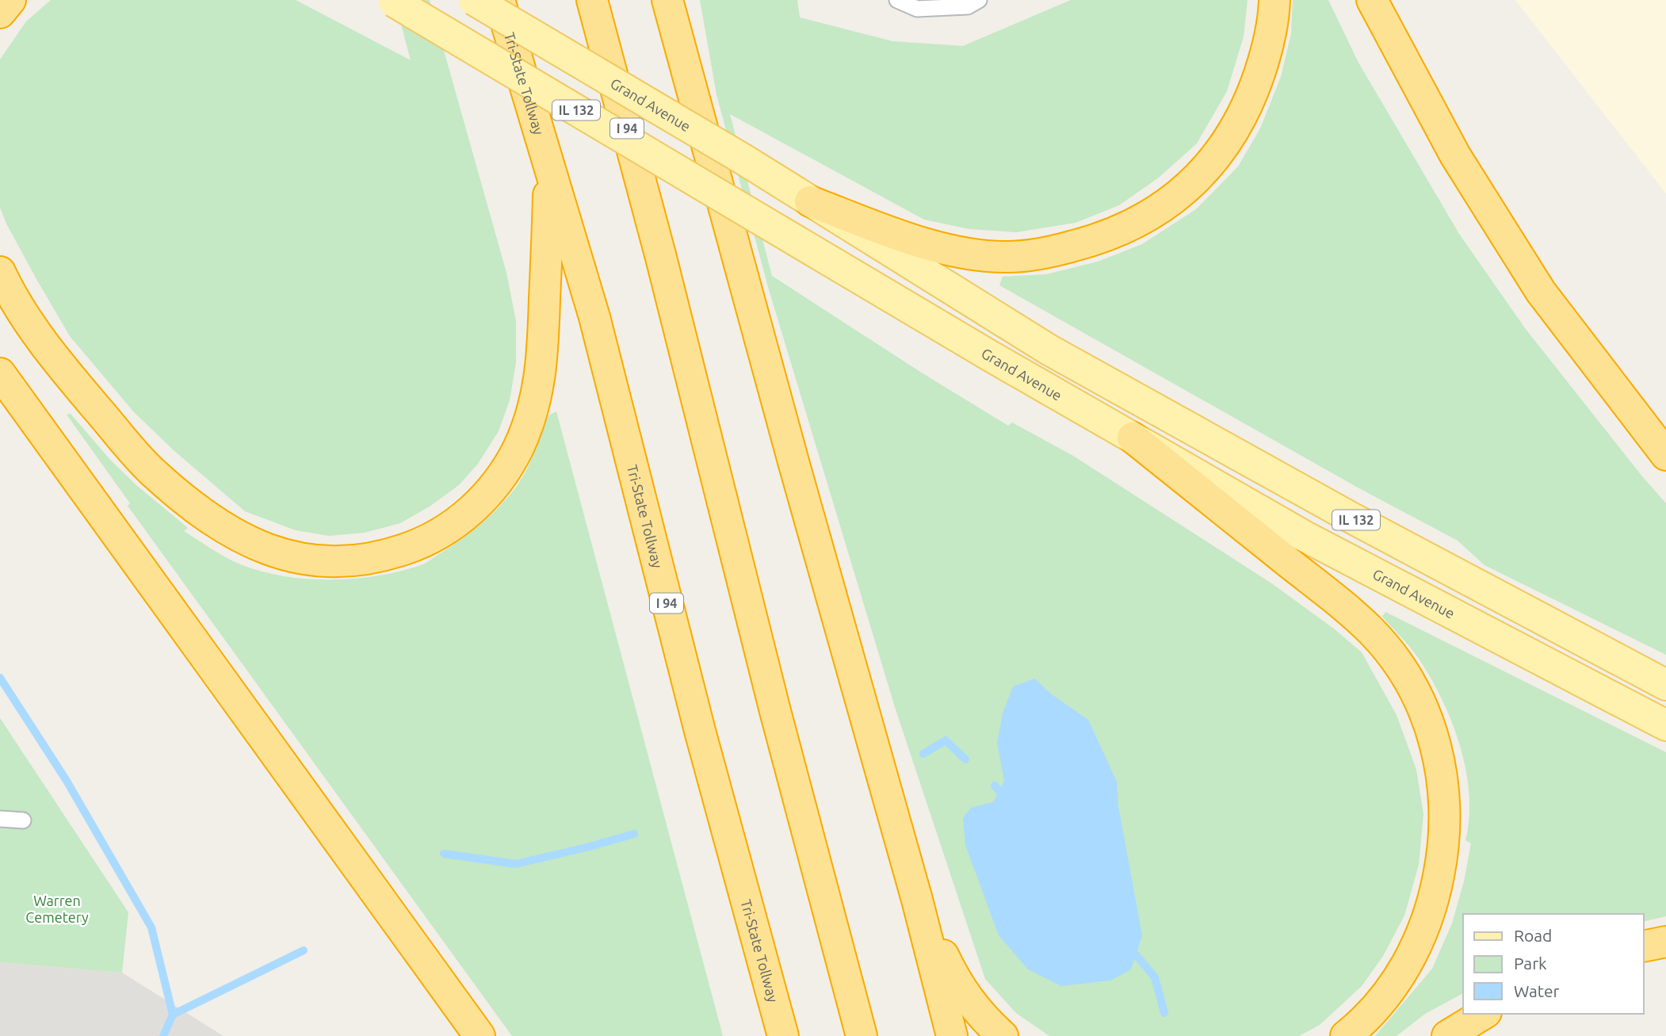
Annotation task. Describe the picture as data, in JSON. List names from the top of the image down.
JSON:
{
  "streets": {
    "highway": ["Tri-State Tollway", "I 94"],
    "main road": ["Grand Avenue", "IL 132"]
  },
  "parks": ["Warren Cemetery"],
  "legend": ["Road", "Park", "Water"]
}
